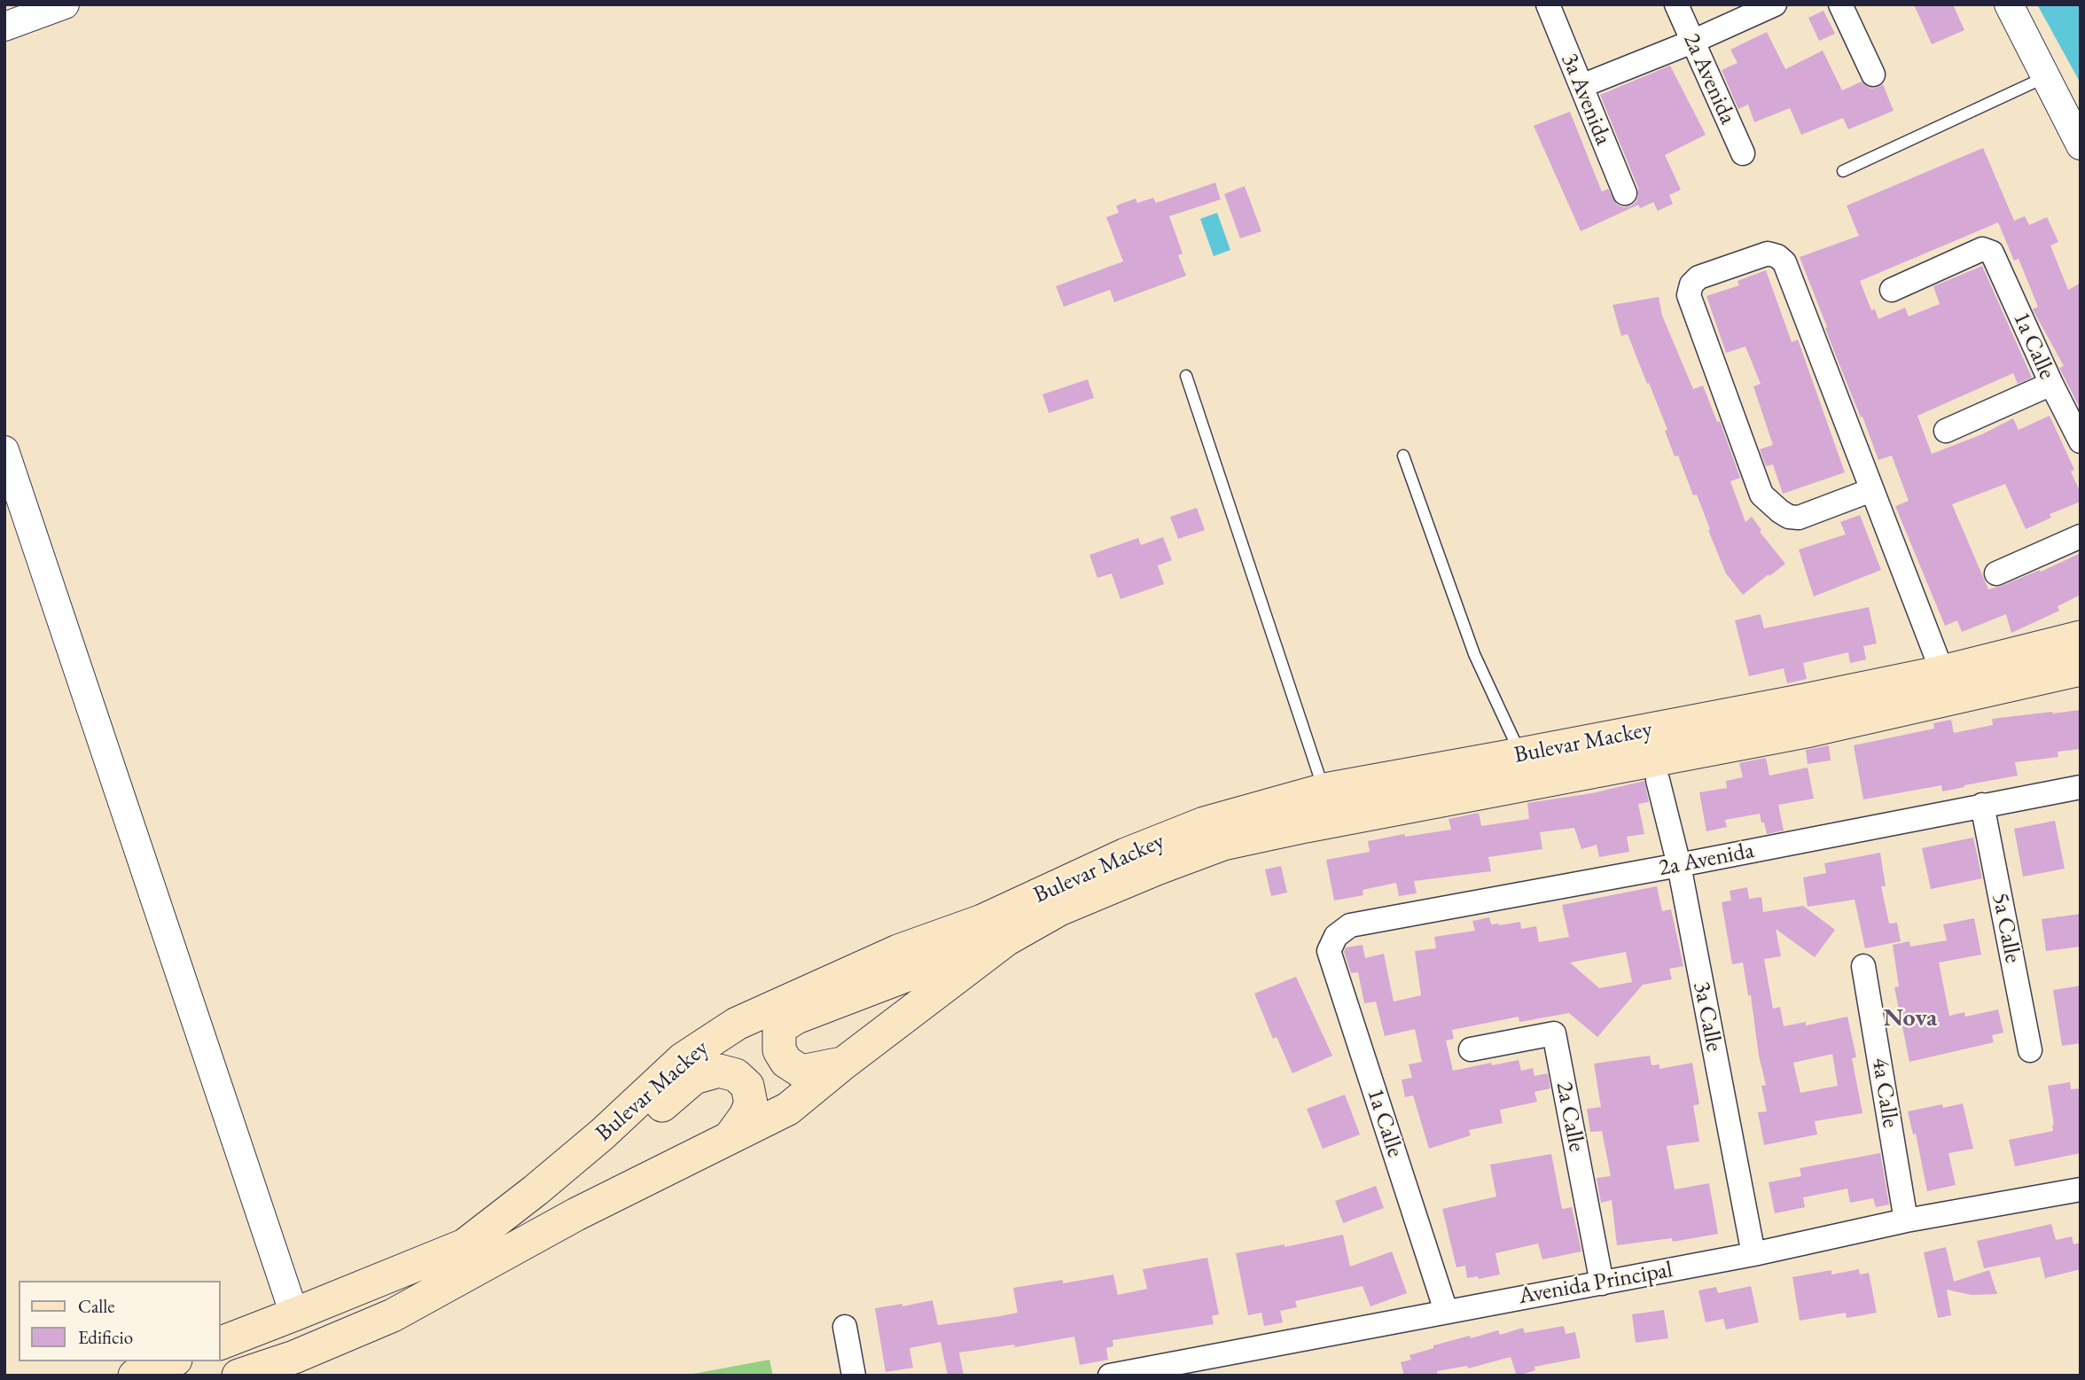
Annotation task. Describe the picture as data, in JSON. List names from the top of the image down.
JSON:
{
  "streets": {
    "main road": ["Bulevar Mackey"],
    "street": [
      "2a Avenida",
      "3a Avenida",
      "1a Calle",
      "5a Calle",
      "3a Calle",
      "4a Calle",
      "2a Calle",
      "Avenida Principal"
    ]
  },
  "crossings": [
    ["2a Avenida", "1a Calle"],
    ["2a Avenida", "5a Calle"],
    ["2a Avenida", "3a Calle"],
    ["1a Calle", "Avenida Principal"],
    ["3a Calle", "Avenida Principal"],
    ["4a Calle", "Avenida Principal"],
    ["2a Calle", "Avenida Principal"]
  ],
  "districts": ["Nova"],
  "legend": ["Calle", "Edificio"]
}
